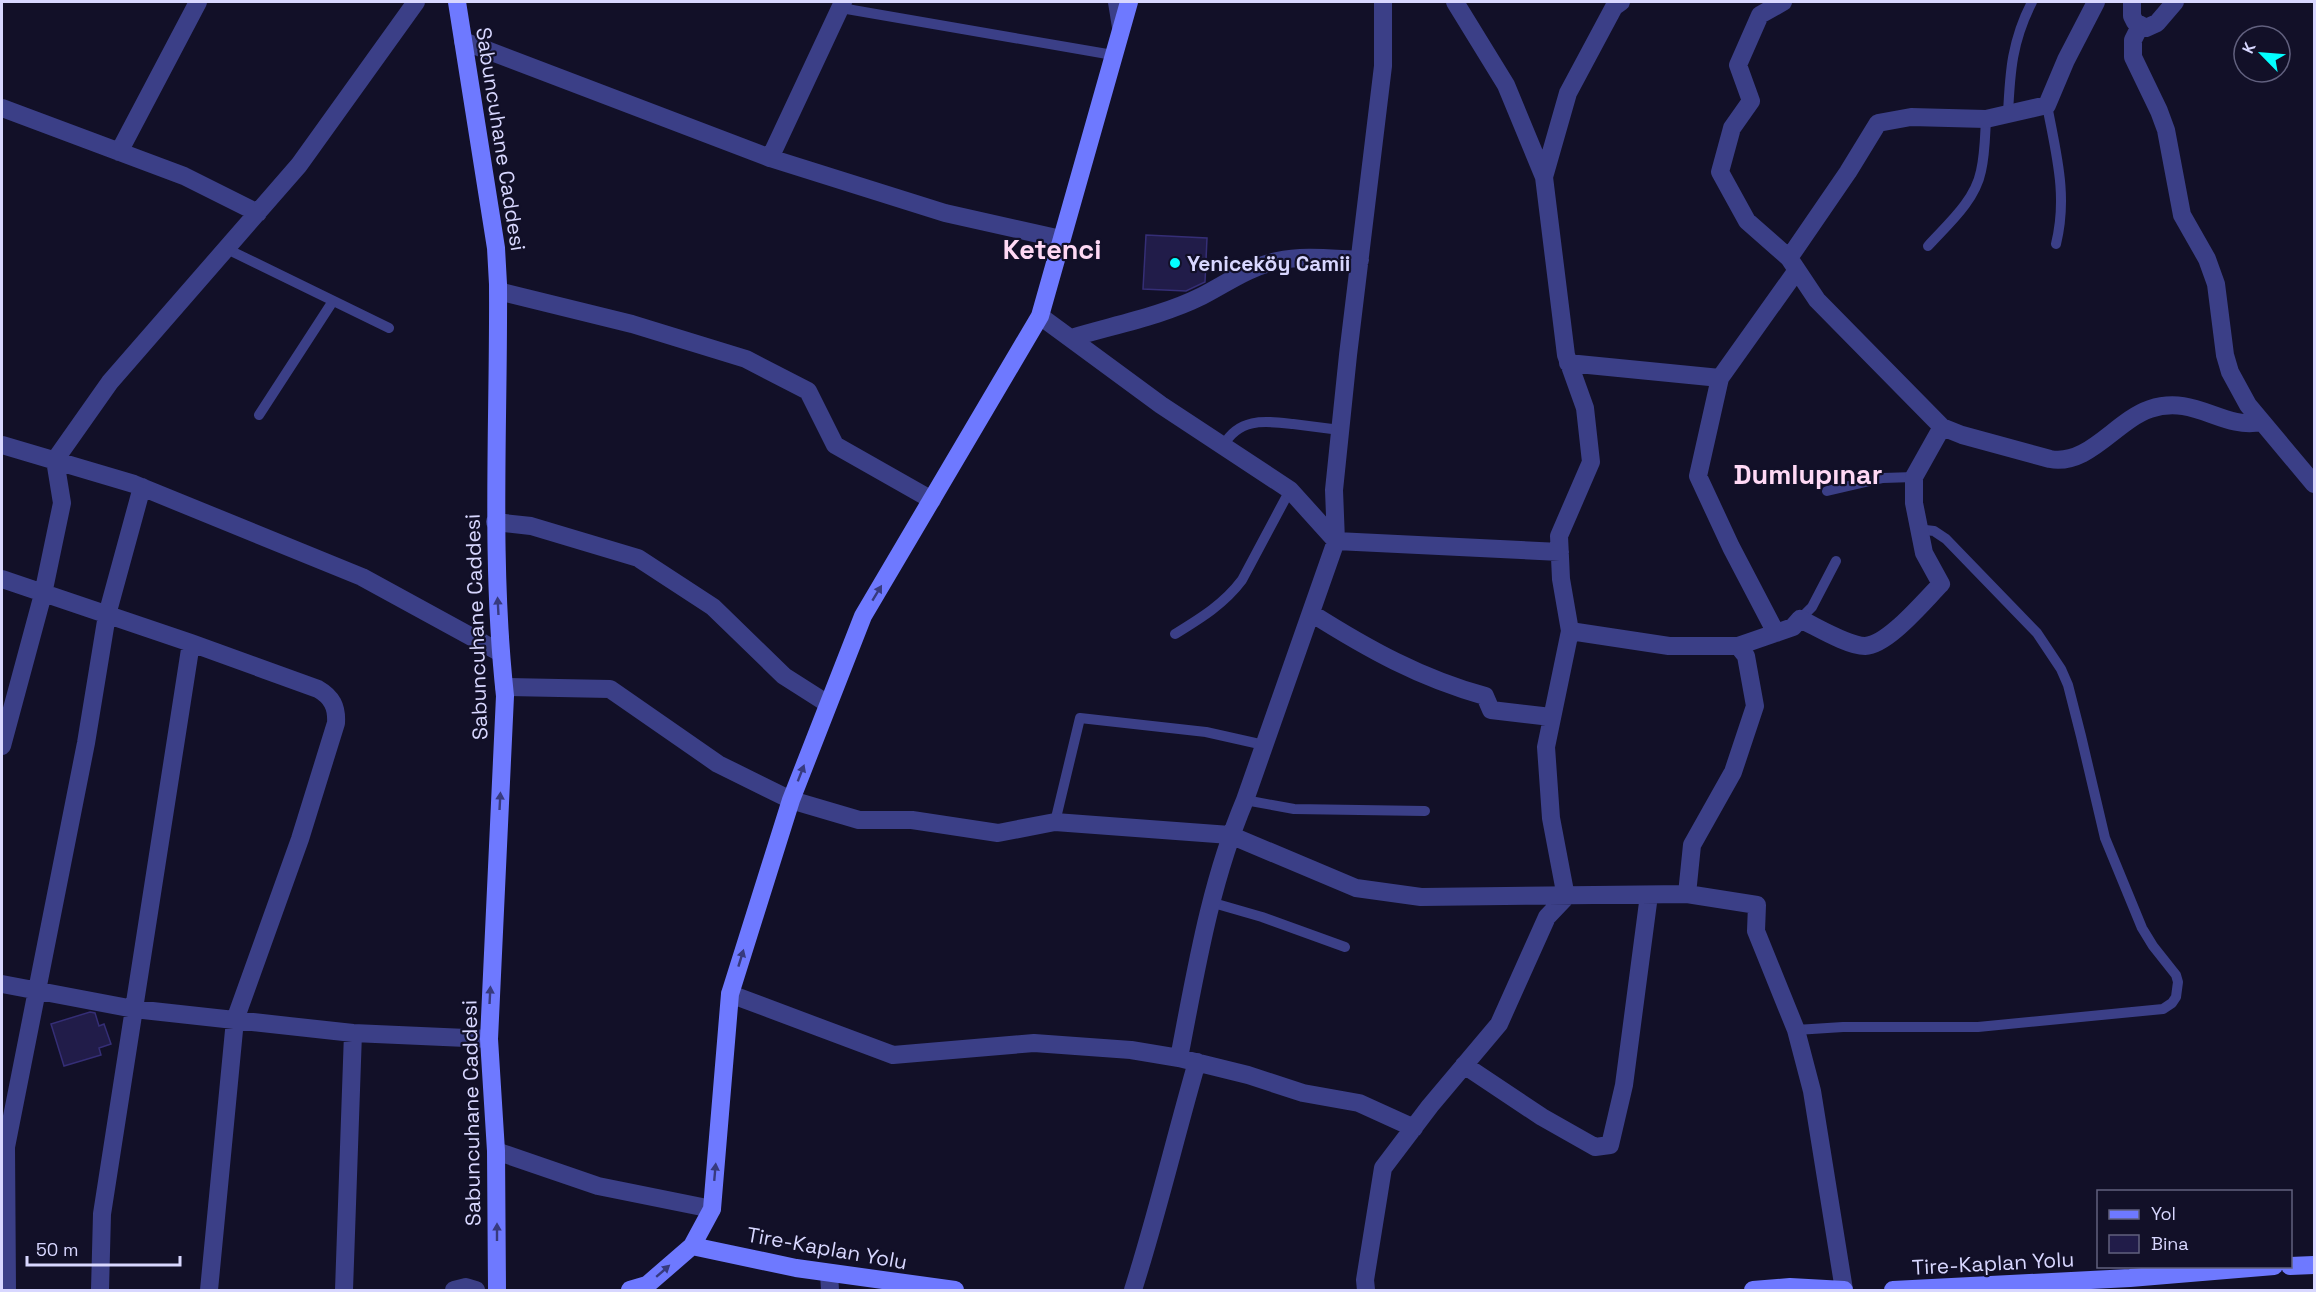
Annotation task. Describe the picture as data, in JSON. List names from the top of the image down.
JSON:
{
  "streets": {
    "street": ["Sabuncuhane Caddesi", "Tire-Kaplan Yolu"]
  },
  "one_way": ["Sabuncuhane Caddesi"],
  "districts": ["Ketenci", "Dumlupınar"],
  "places": ["Yeniceköy Camii"],
  "legend": ["Yol", "Bina"],
  "scale_bar": "50 m",
  "north": "top left"
}
